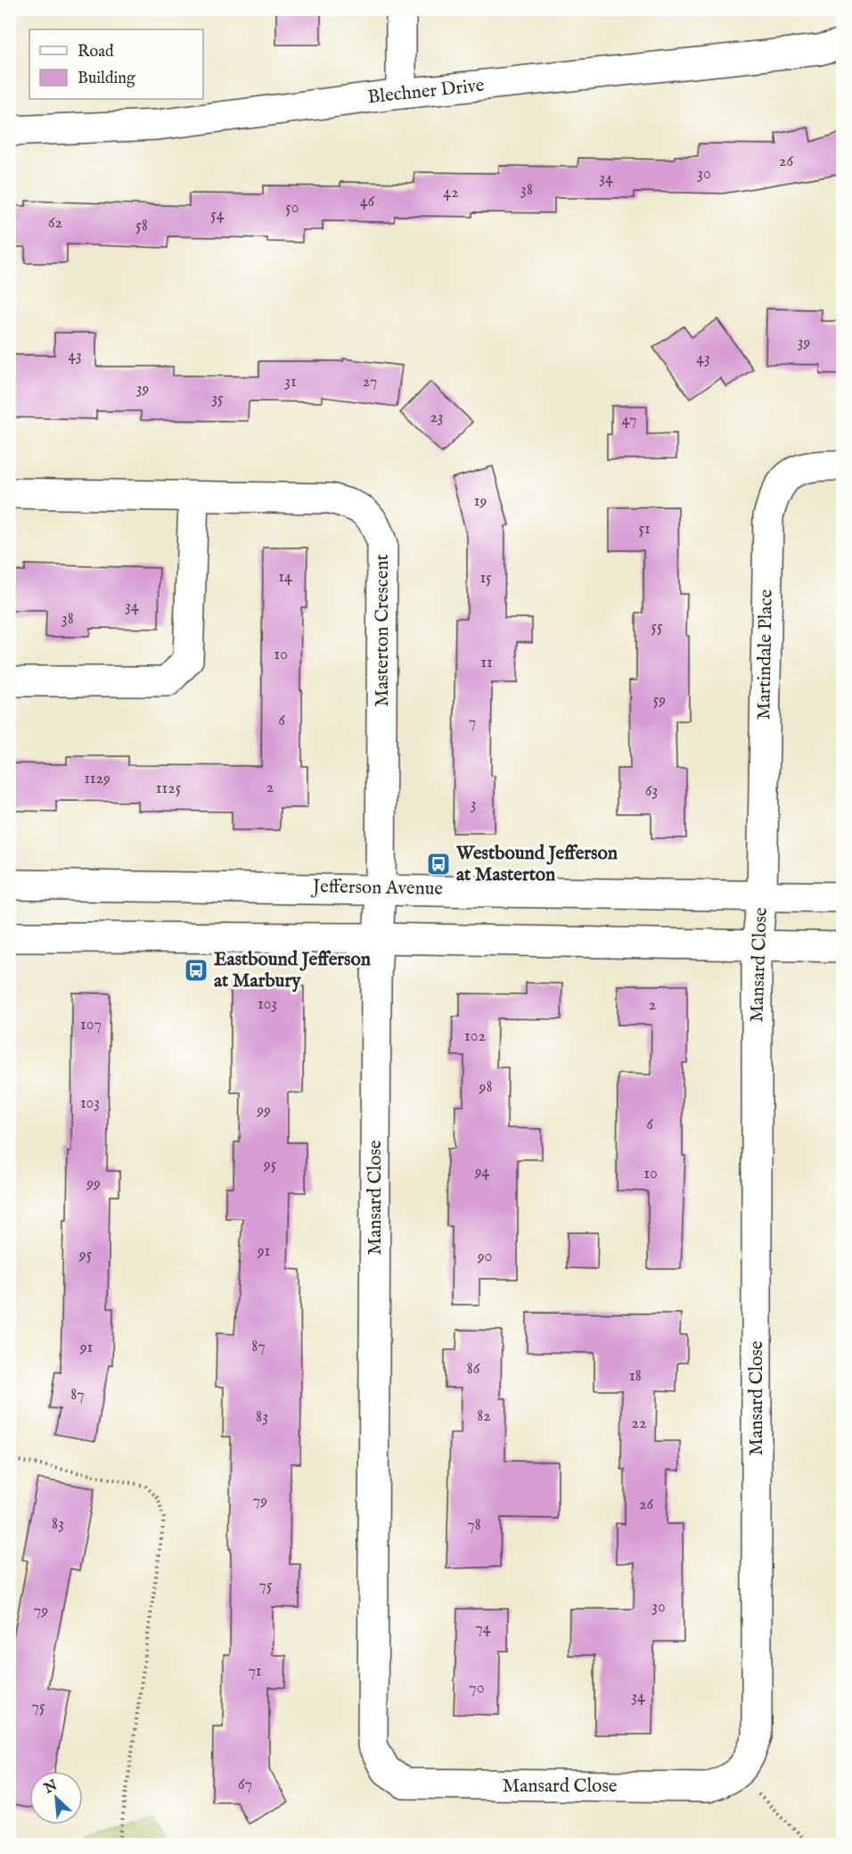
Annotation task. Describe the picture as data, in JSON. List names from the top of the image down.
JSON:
{
  "streets": {
    "street": [
      "Blechner Drive",
      "Masterton Crescent",
      "Martindale Place",
      "Jefferson Avenue",
      "Mansard Close"
    ]
  },
  "crossings": [
    ["Masterton Crescent", "Jefferson Avenue"],
    ["Masterton Crescent", "Mansard Close"],
    ["Martindale Place", "Jefferson Avenue"],
    ["Martindale Place", "Mansard Close"],
    ["Jefferson Avenue", "Mansard Close"]
  ],
  "places": {
    "bus stop": ["Westbound Jefferson at Masterton", "Eastbound Jefferson at Marbury"]
  },
  "house_numbers": [
    "26",
    "30",
    "34",
    "38",
    "42",
    "46",
    "50",
    "54",
    "62",
    "58",
    "39",
    "43",
    "43",
    "31",
    "27",
    "39",
    "35",
    "23",
    "47",
    "19",
    "51",
    "14",
    "15",
    "34",
    "38",
    "55",
    "10",
    "11",
    "59",
    "6",
    "7",
    "1129",
    "2",
    "1125",
    "63",
    "3",
    "103",
    "2",
    "107",
    "102",
    "98",
    "103",
    "99",
    "6",
    "95",
    "94",
    "10",
    "99",
    "91",
    "95",
    "90",
    "87",
    "91",
    "86",
    "18",
    "87",
    "82",
    "83",
    "22",
    "79",
    "26",
    "83",
    "78",
    "75",
    "30",
    "79",
    "74",
    "71",
    "70",
    "34",
    "75",
    "67"
  ],
  "legend": ["Road", "Building"],
  "north": "top left"
}
